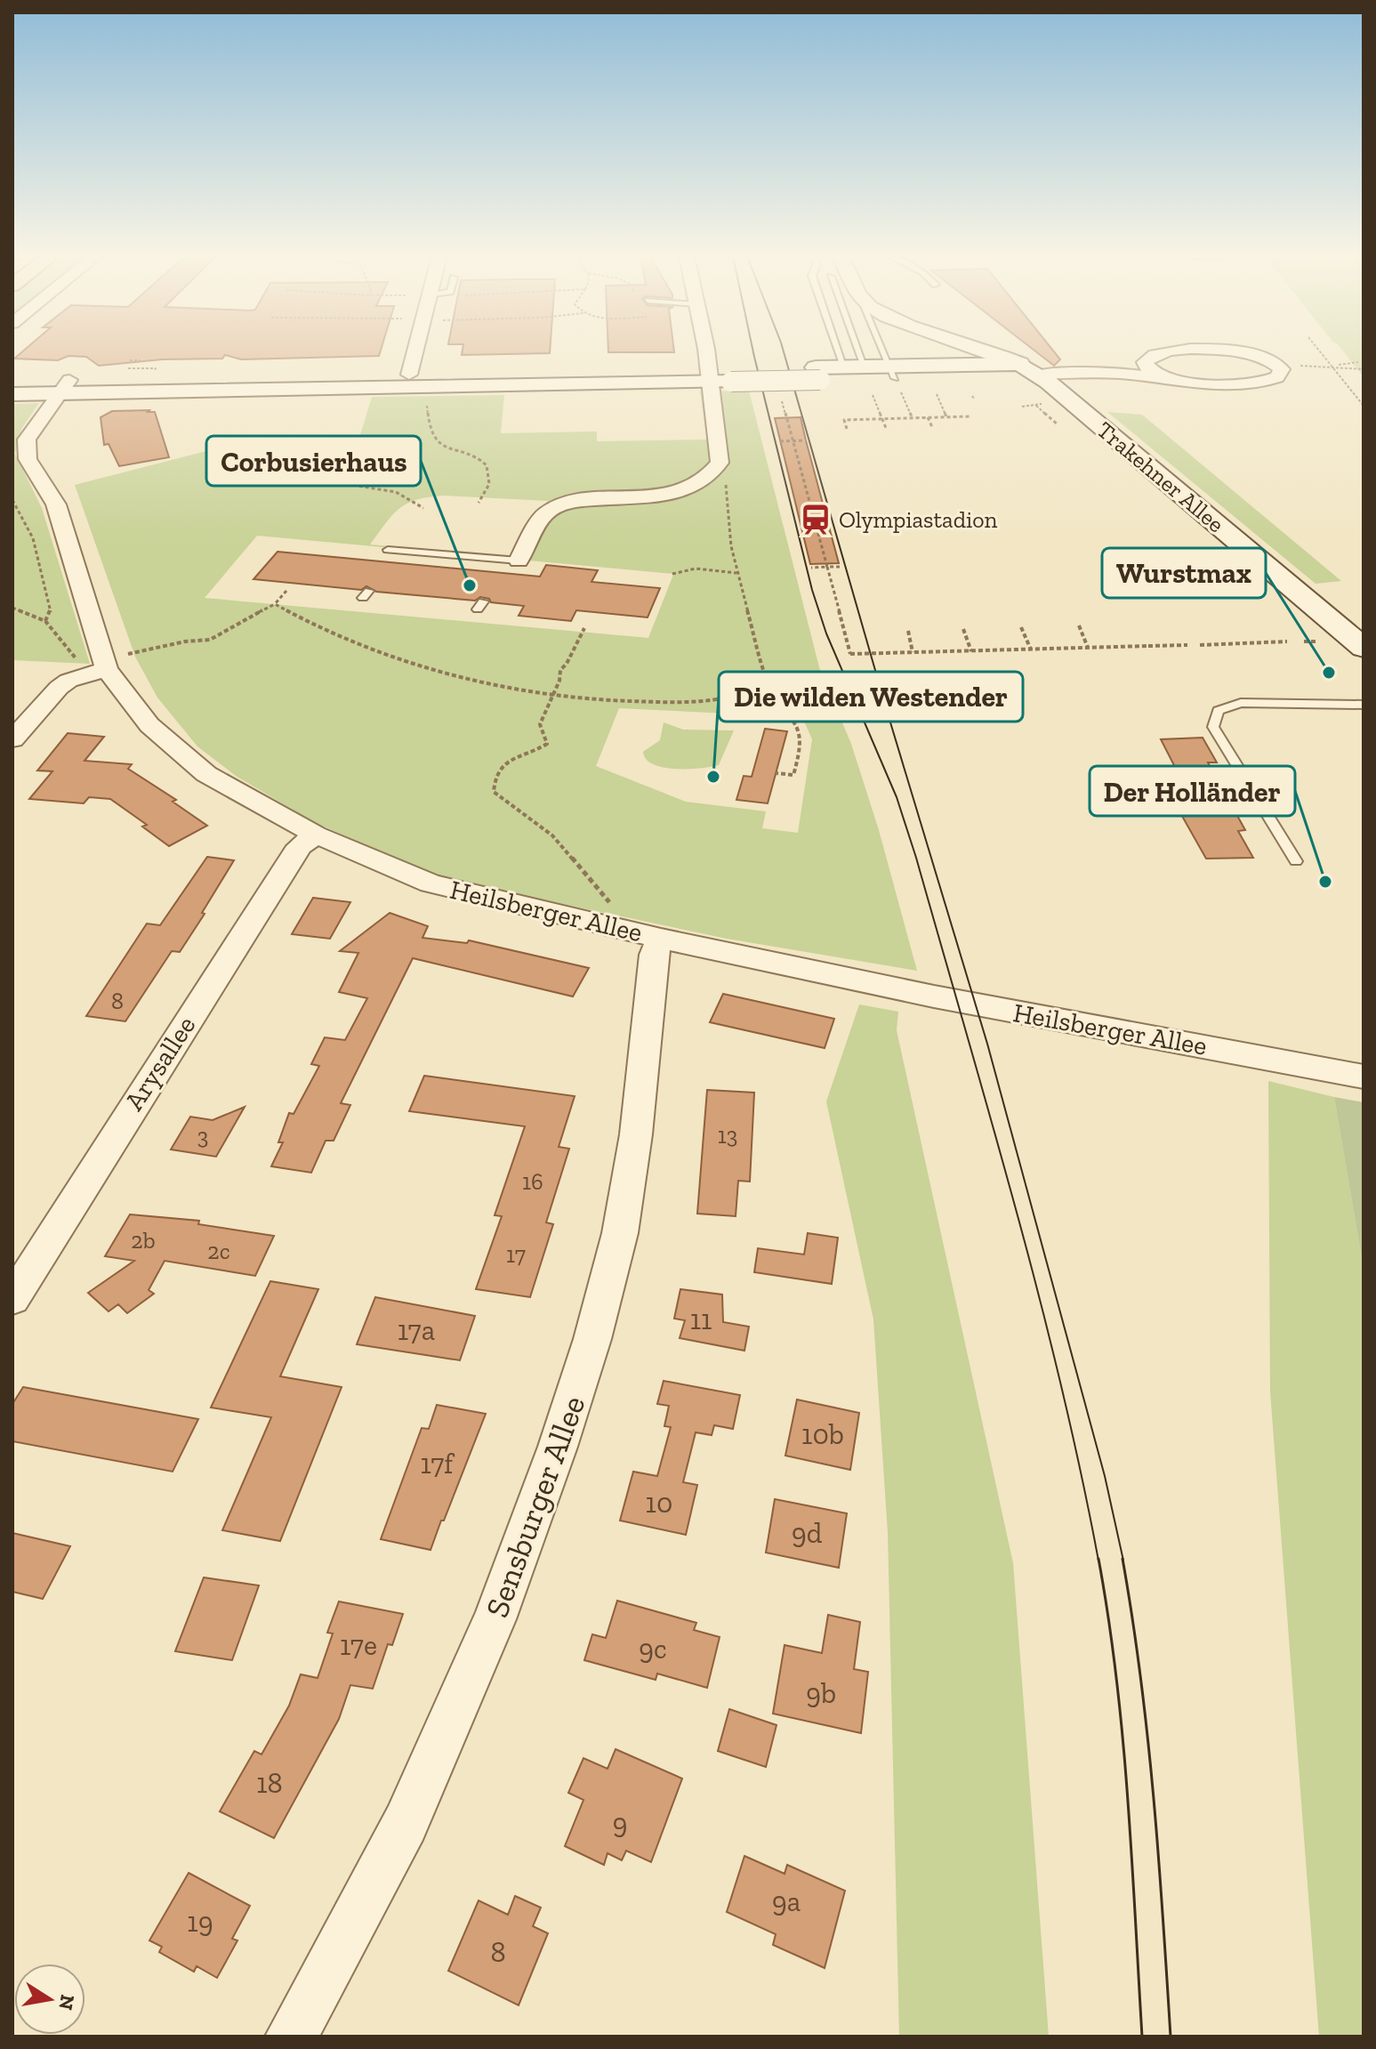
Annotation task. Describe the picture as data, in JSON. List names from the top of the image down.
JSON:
{
  "streets": {
    "main road": ["Trakehner Allee"],
    "street": ["Heilsberger Allee", "Arysallee", "Sensburger Allee"]
  },
  "crossings": [
    ["Heilsberger Allee", "Arysallee"],
    ["Heilsberger Allee", "Sensburger Allee"]
  ],
  "places": {
    "station": ["Olympiastadion"],
    "other": [
      "Corbusierhaus",
      "Wurstmax",
      "Die wilden Westender",
      "Der Holländer"
    ]
  },
  "house_numbers": [
    "8",
    "13",
    "3",
    "16",
    "2b",
    "2c",
    "17",
    "11",
    "17a",
    "10b",
    "17f",
    "10",
    "9d",
    "17e",
    "9c",
    "9b",
    "18",
    "9",
    "9a",
    "19",
    "8"
  ],
  "north": "right"
}
